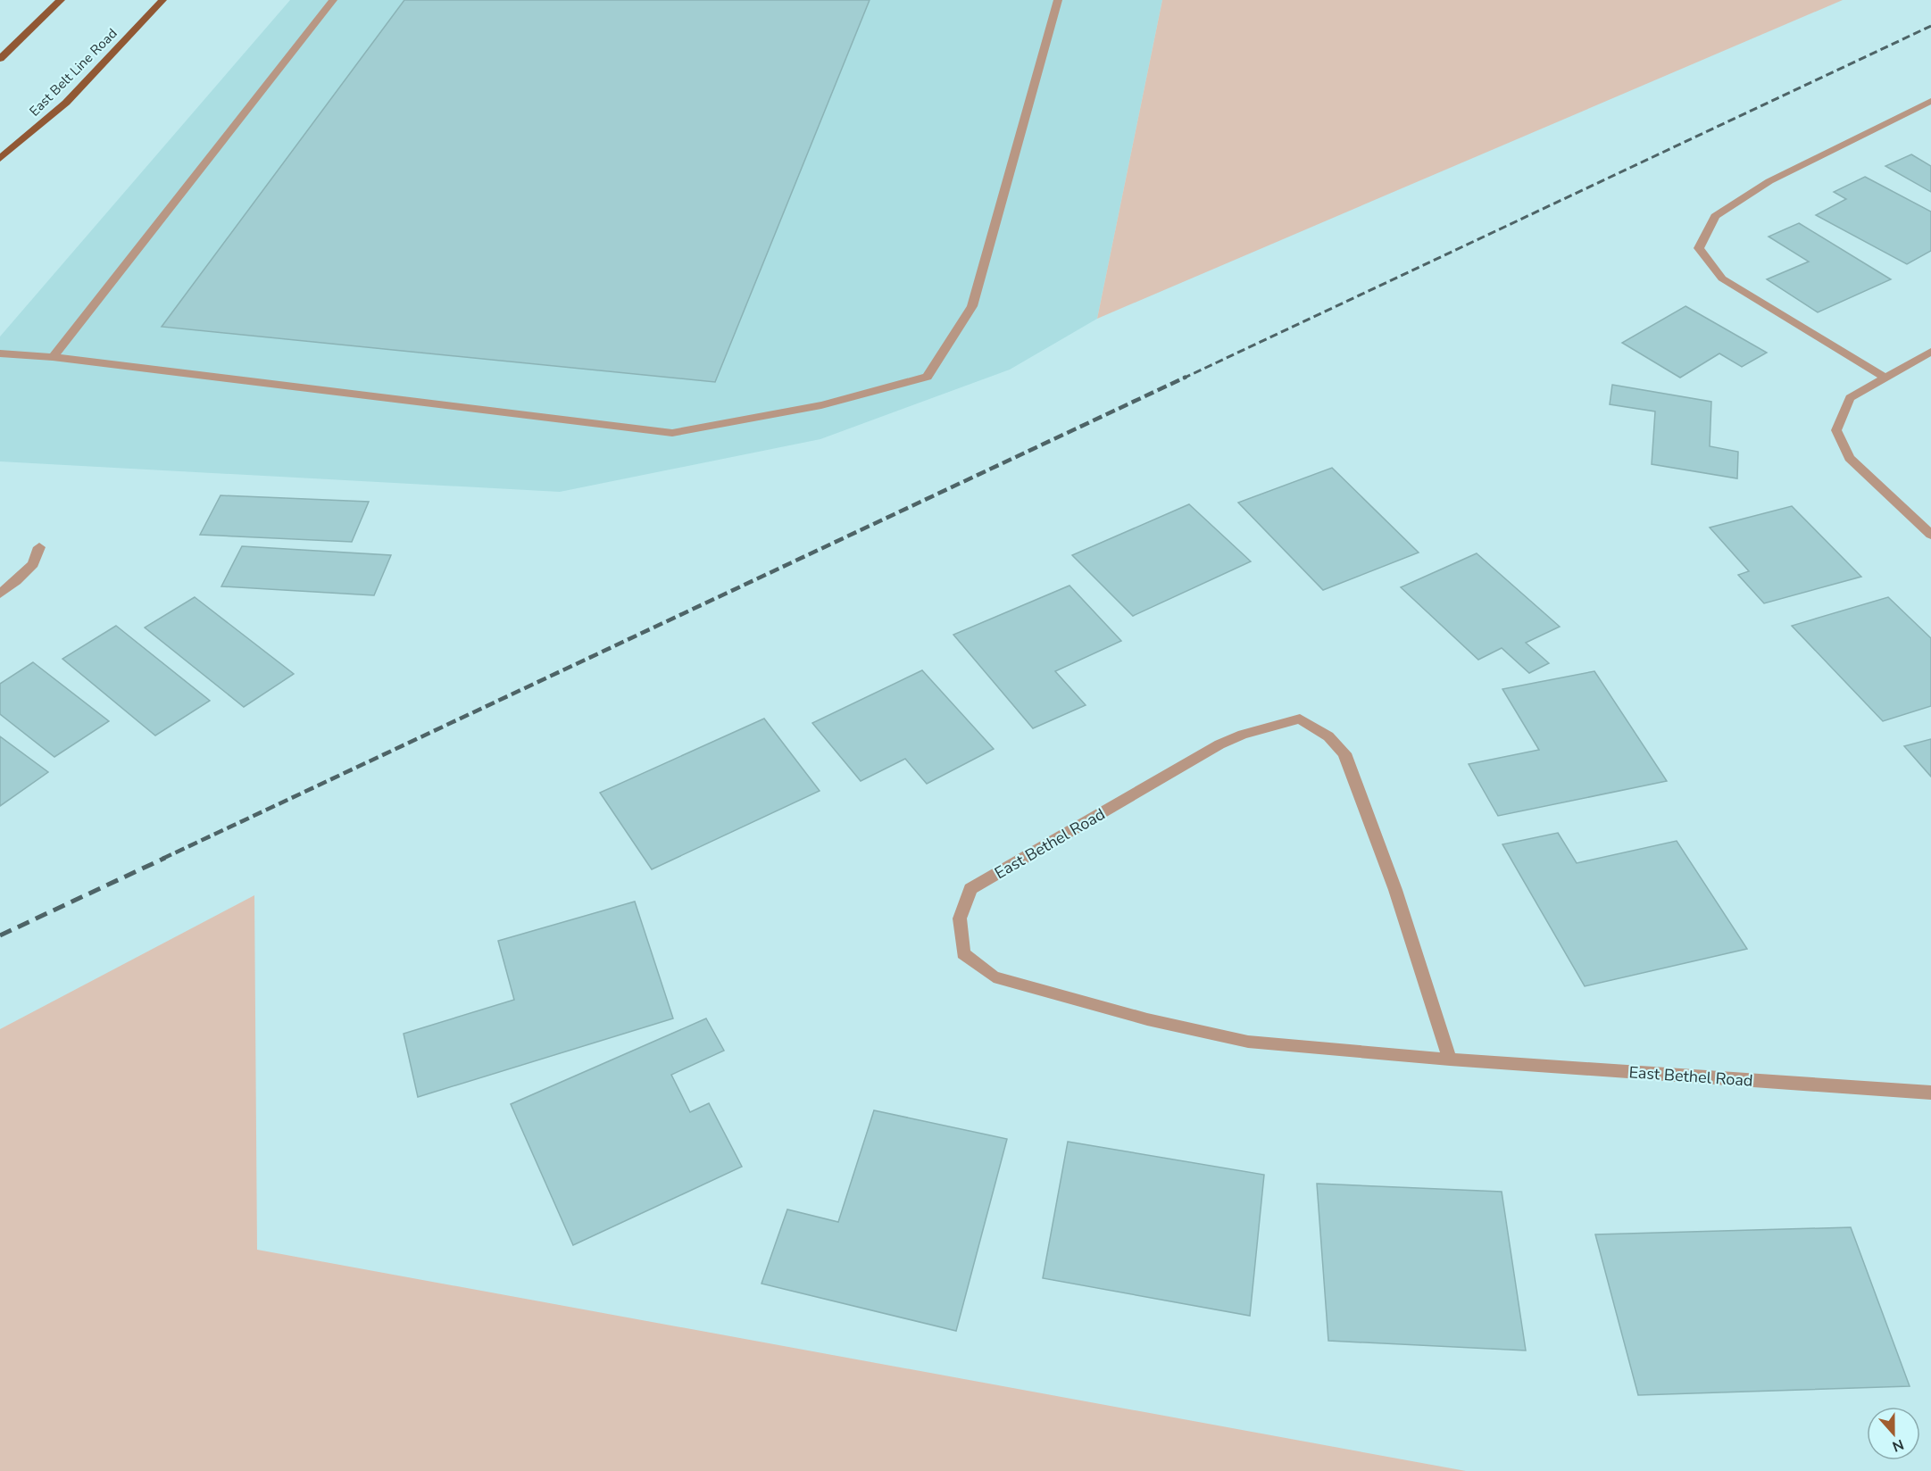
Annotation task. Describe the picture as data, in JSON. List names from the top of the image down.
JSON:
{
  "streets": {
    "main road": ["East Belt Line Road"],
    "street": ["East Bethel Road"]
  },
  "north": "bottom"
}
